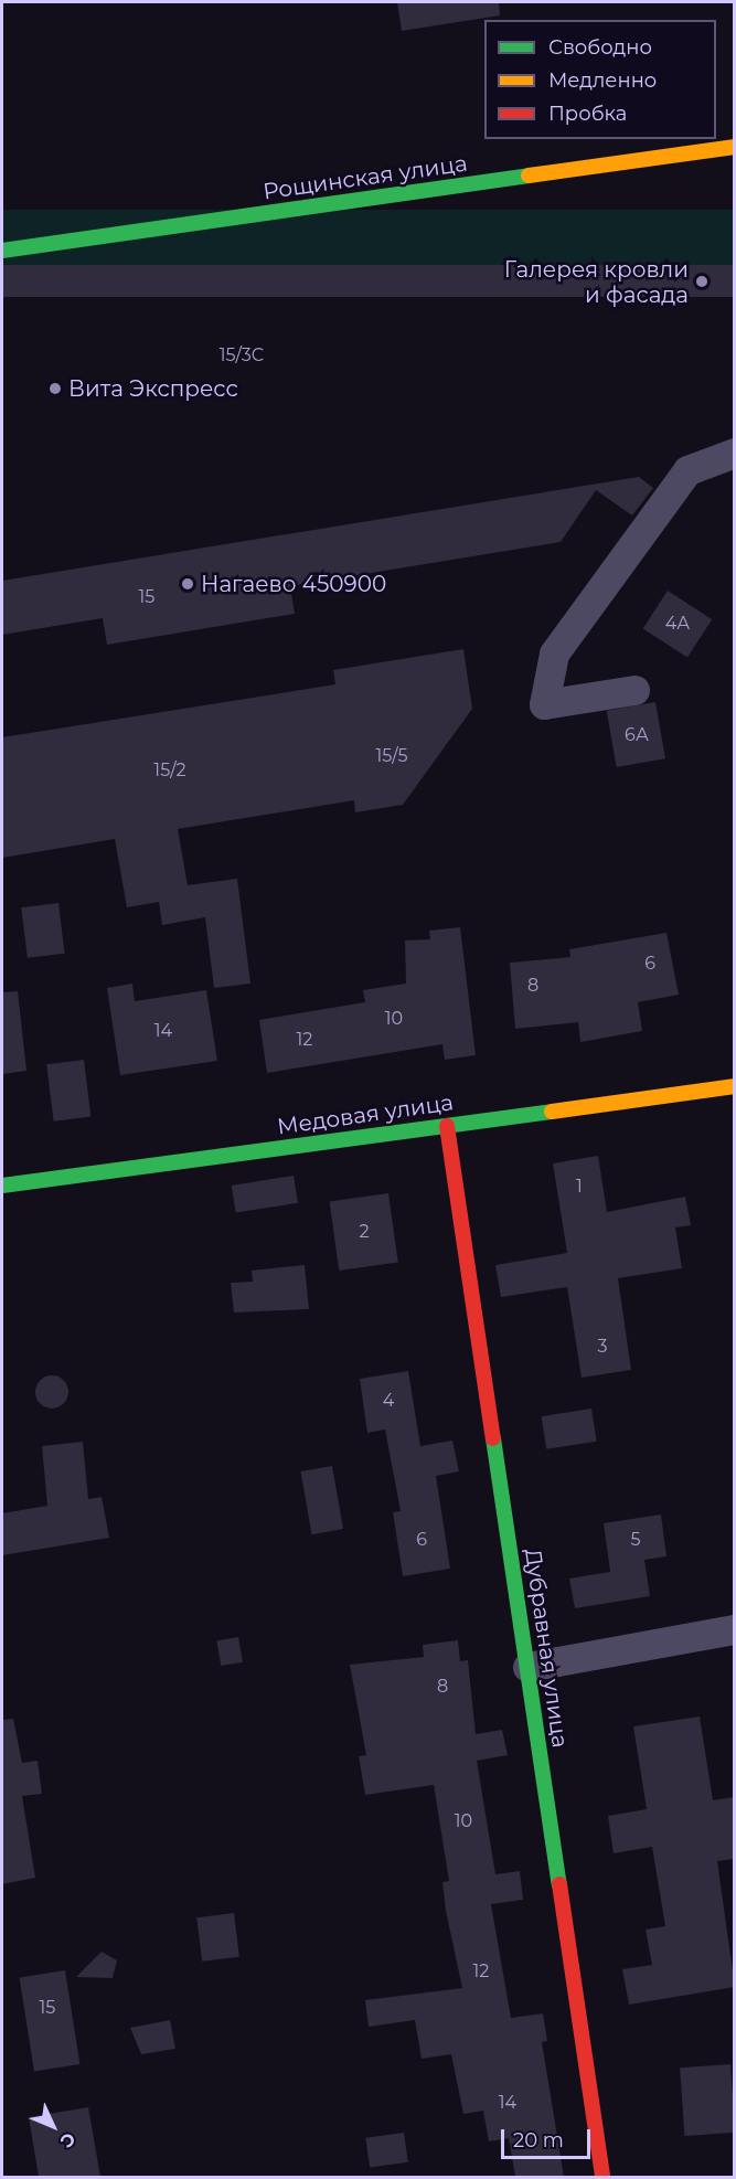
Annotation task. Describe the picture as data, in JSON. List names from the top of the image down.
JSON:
{
  "streets": {
    "street": ["Рощинская улица", "Медовая улица", "Дубравная улица"]
  },
  "crossings": [
    ["Медовая улица", "Дубравная улица"]
  ],
  "places": ["Галерея кровли и фасада", "Вита Экспресс", "Нагаево 450900"],
  "house_numbers": [
    "15/3С",
    "15",
    "4А",
    "6А",
    "15/5",
    "15/2",
    "6",
    "8",
    "10",
    "14",
    "12",
    "1",
    "2",
    "3",
    "4",
    "6",
    "5",
    "8",
    "10",
    "12",
    "15",
    "14"
  ],
  "legend": ["Свободно", "Медленно", "Пробка"],
  "scale_bar": "20 m",
  "north": "bottom right"
}
